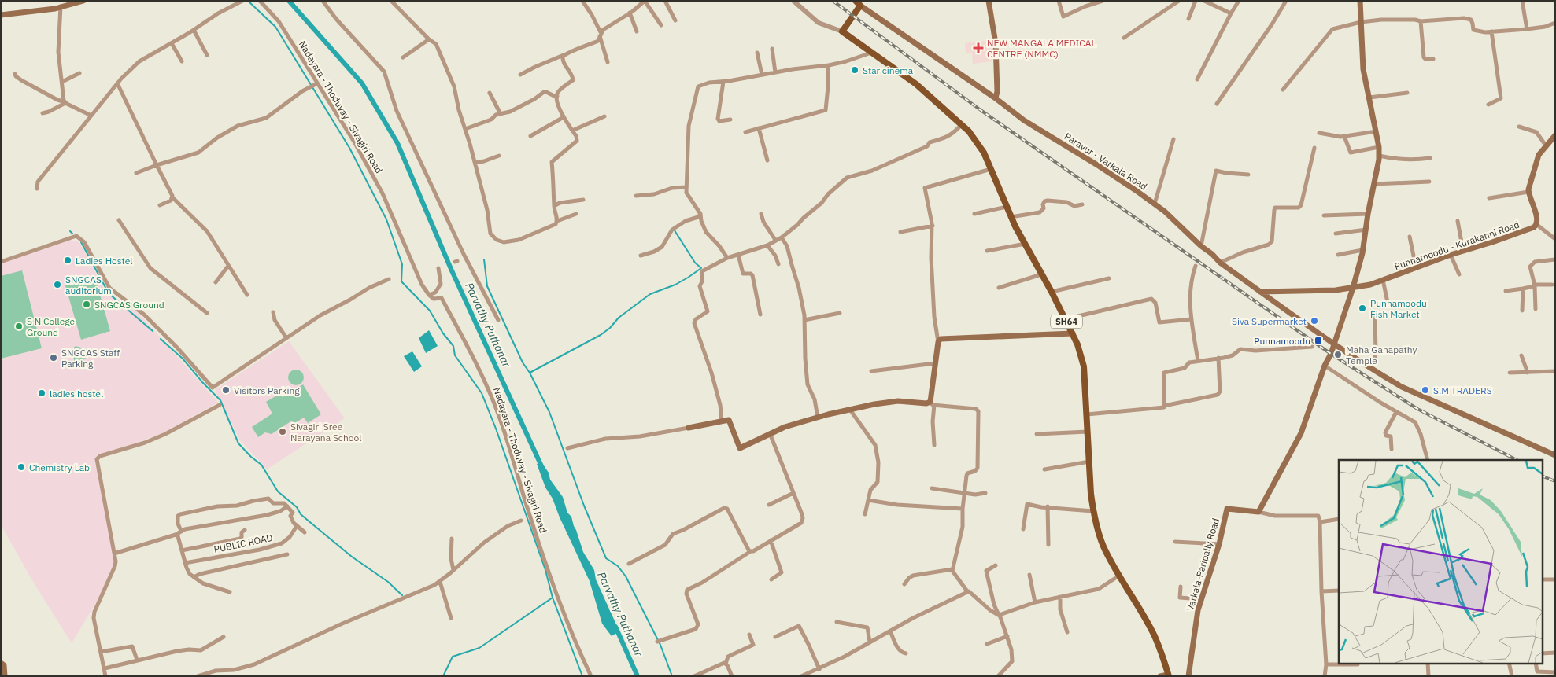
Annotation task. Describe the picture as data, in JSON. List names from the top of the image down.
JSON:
{
  "streets": {
    "main road": [
      "Paravur - Varkala Road",
      "Punnamoodu - Kurakanni Road",
      "SH64",
      "Varkala-Paripally Road"
    ],
    "street": ["Nadayara - Thoduvay - Sivagiri Road", "PUBLIC ROAD"]
  },
  "crossings": [
    ["Paravur - Varkala Road", "Punnamoodu - Kurakanni Road"]
  ],
  "water": ["Parvathy Puthanar"],
  "places": {
    "health": ["NEW MANGALA MEDICAL CENTRE (NMMC)"],
    "other": [
      "Star cinema",
      "Ladies Hostel",
      "SNGCAS auditorium",
      "SNGCAS Ground",
      "Punnamoodu Fish Market",
      "Siva Supermarket",
      "S N College Ground",
      "Maha Ganapathy Temple",
      "SNGCAS Staff Parking",
      "Visitors Parking",
      "S.M TRADERS",
      "ladies hostel",
      "Sivagiri Sree Narayana School",
      "Chemistry Lab"
    ],
    "transit": ["Punnamoodu"]
  }
}
